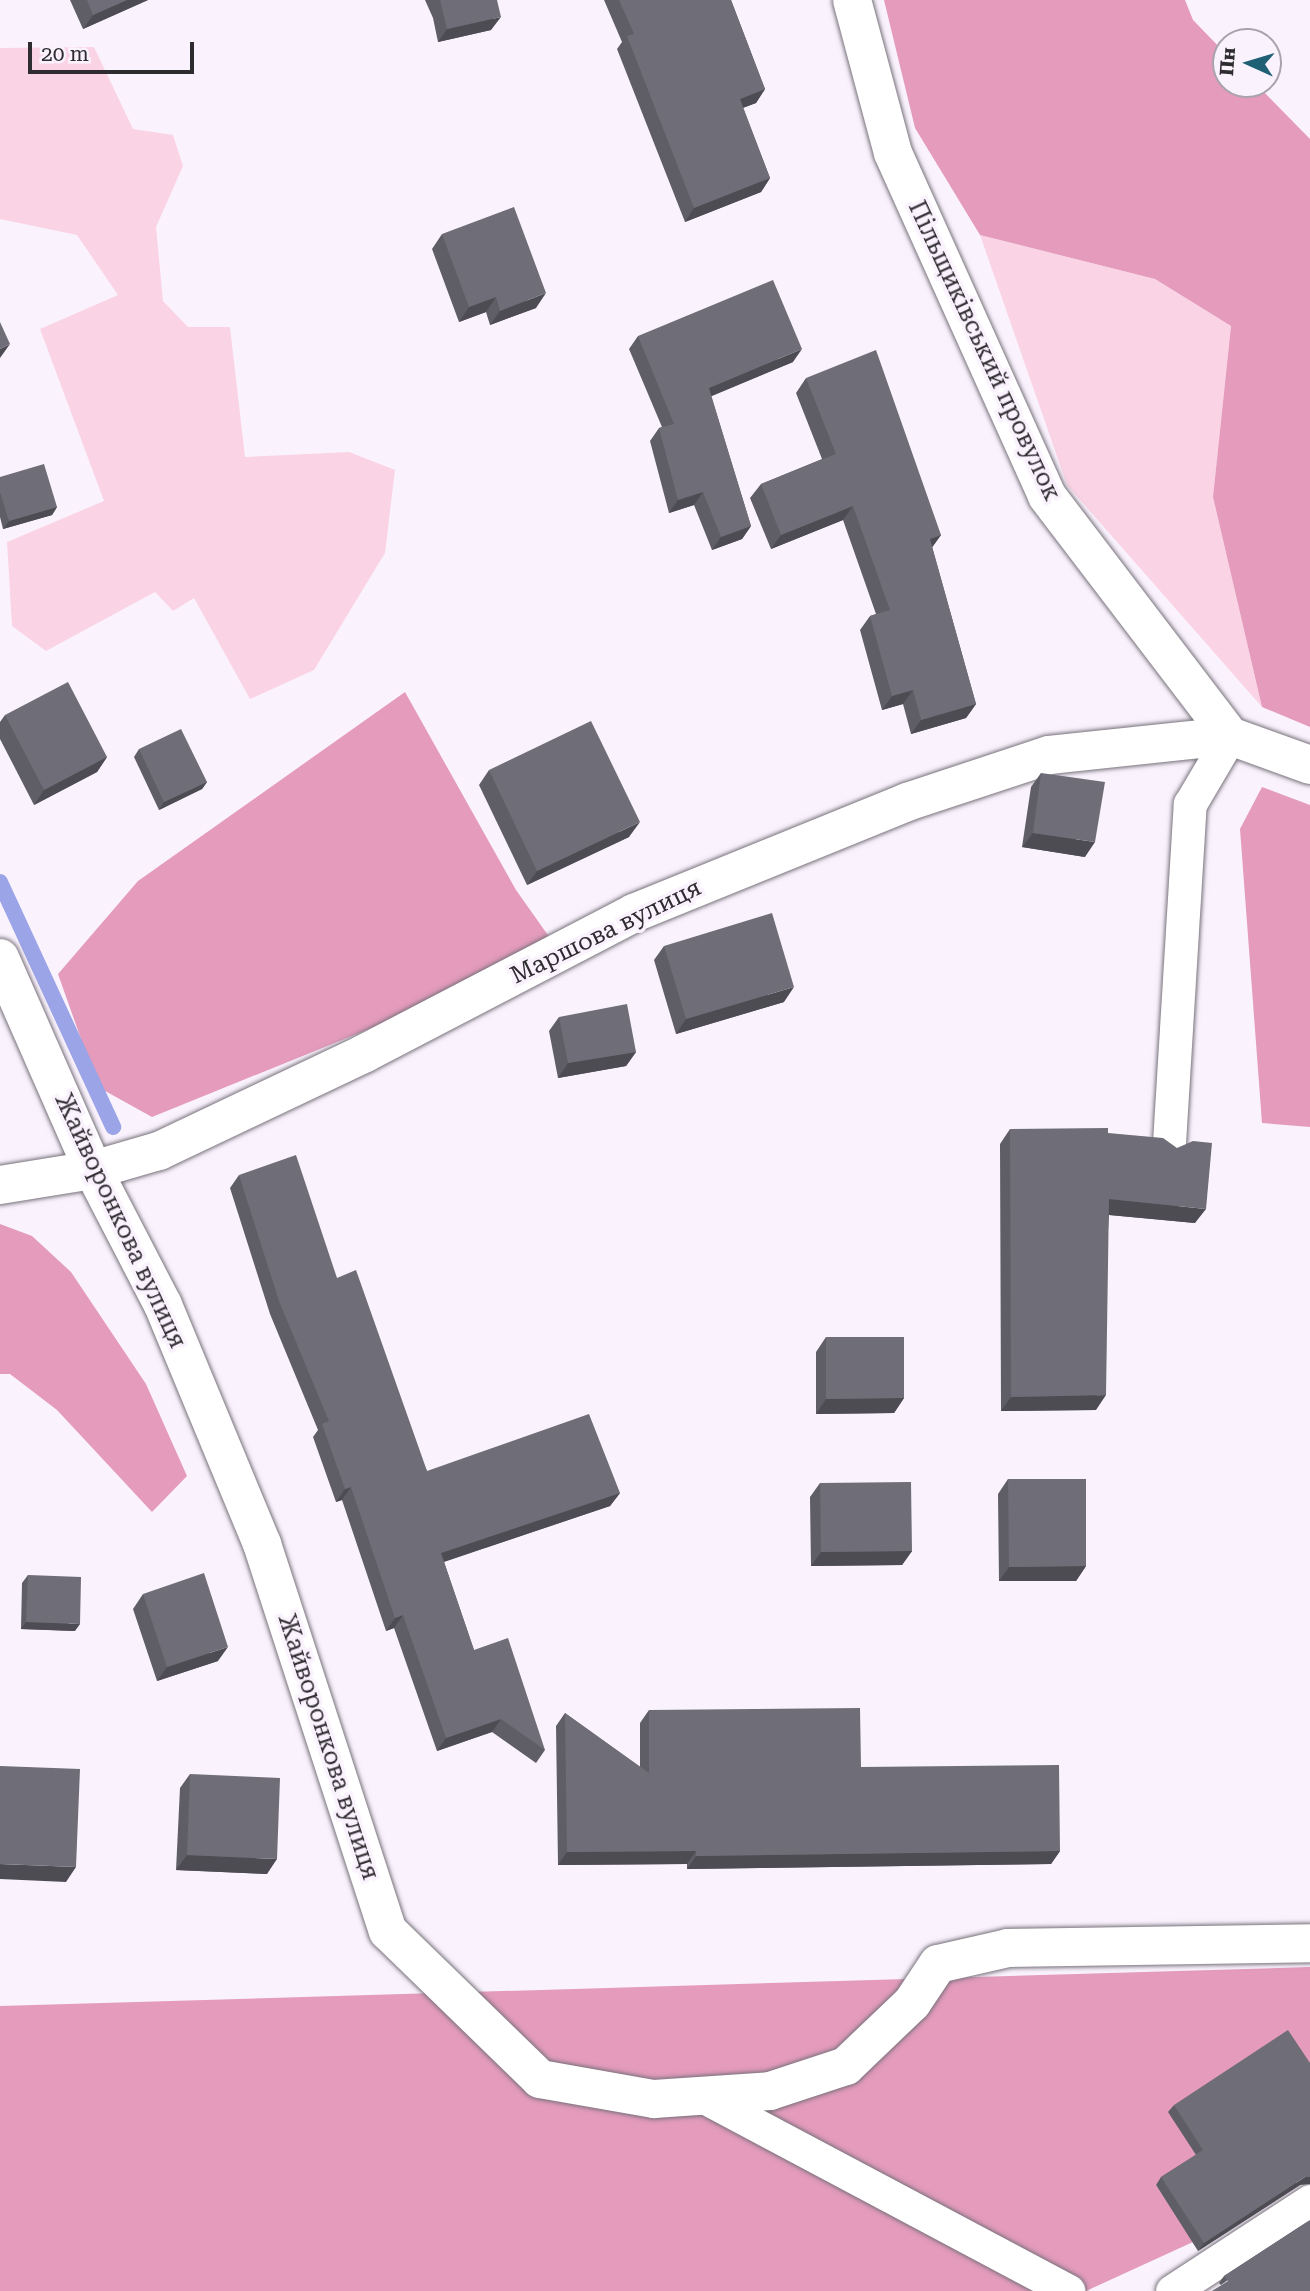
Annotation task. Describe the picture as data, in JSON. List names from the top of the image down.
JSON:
{
  "streets": {
    "street": ["Пільщиківський провулок", "Маршова вулиця", "Жайворонкова вулиця"]
  },
  "crossings": [
    ["Пільщиківський провулок", "Маршова вулиця"],
    ["Маршова вулиця", "Жайворонкова вулиця"]
  ],
  "scale_bar": "20 m",
  "north": "left"
}
